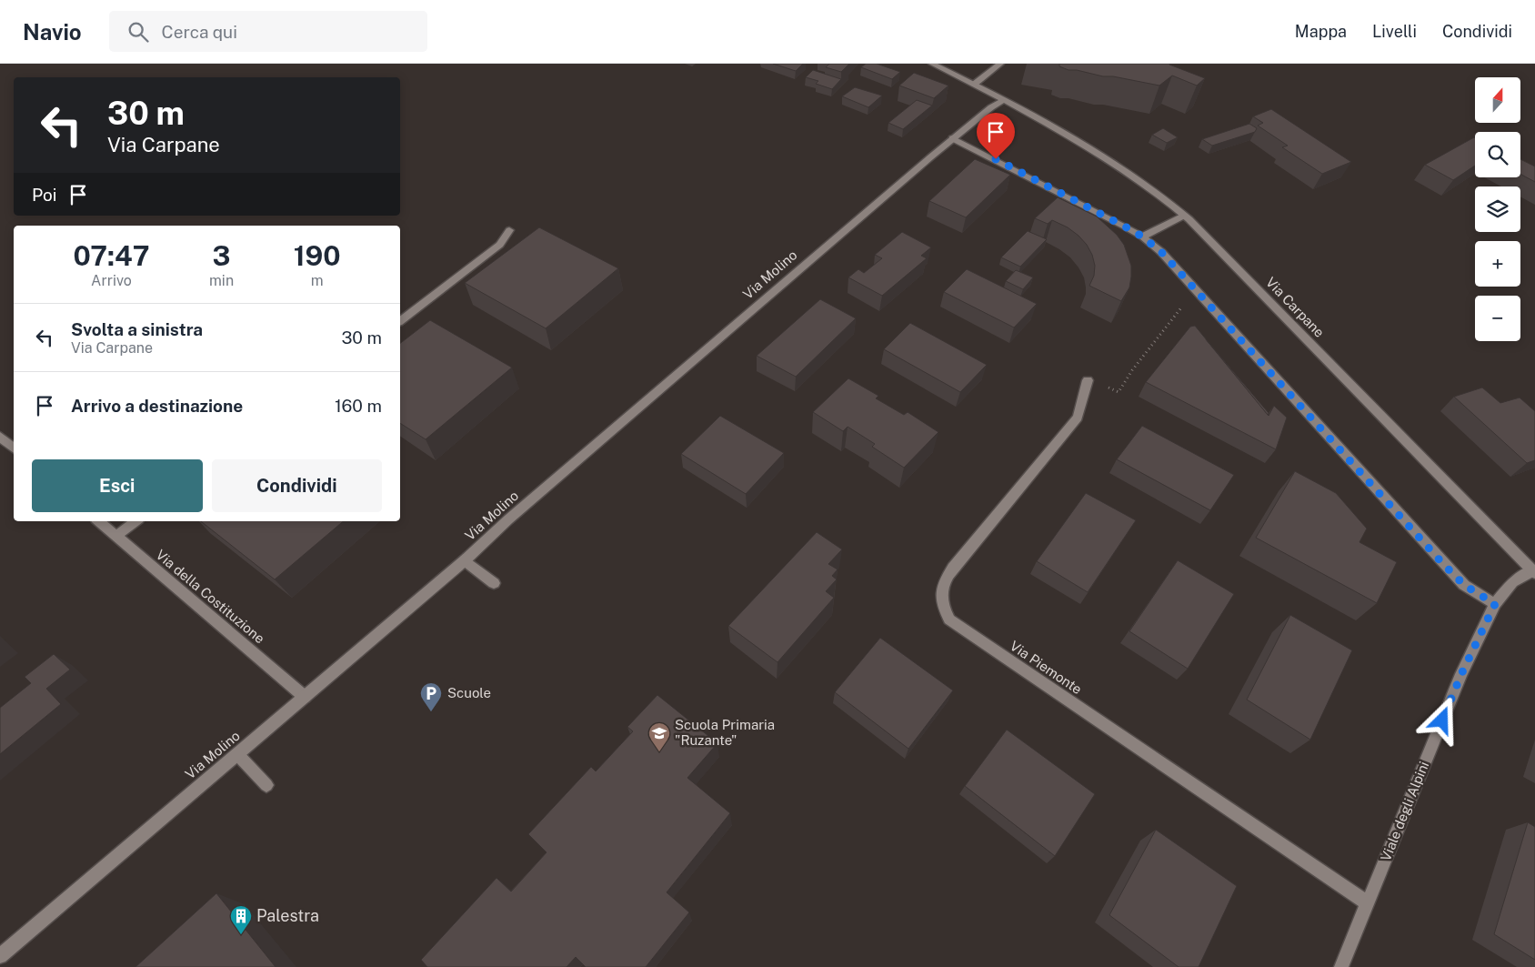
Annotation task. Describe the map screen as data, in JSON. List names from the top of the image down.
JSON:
{
  "streets": {
    "street": [
      "Via Molino",
      "Via Carpane",
      "Via della Costituzione",
      "Via Piemonte",
      "Viale degli Alpini"
    ]
  },
  "crossings": [
    ["Via Molino", "Via Carpane"],
    ["Via Molino", "Via della Costituzione"],
    ["Via Carpane", "Viale degli Alpini"],
    ["Via Piemonte", "Viale degli Alpini"]
  ],
  "places": {
    "parking": ["Scuole"],
    "school or university": ["Scuola Primaria \"Ruzante\""],
    "building": ["Palestra"]
  },
  "north": "top",
  "page": {
    "header": "Navio",
    "search": "Cerca qui",
    "nav": ["Mappa", "Livelli", "Condividi"],
    "map_buttons": ["+", "−"],
    "turn": ["30 m", "Via Carpane"],
    "then": "Poi",
    "eta": [
      "07:47",
      "Arrivo",
      "3",
      "min",
      "190",
      "m"
    ],
    "list": [
      {
        "name": "Svolta a sinistra",
        "note": "Via Carpane",
        "value": "30 m"
      },
      {
        "name": "Arrivo a destinazione",
        "value": "160 m"
      }
    ],
    "buttons": ["Esci", "Condividi"]
  }
}
